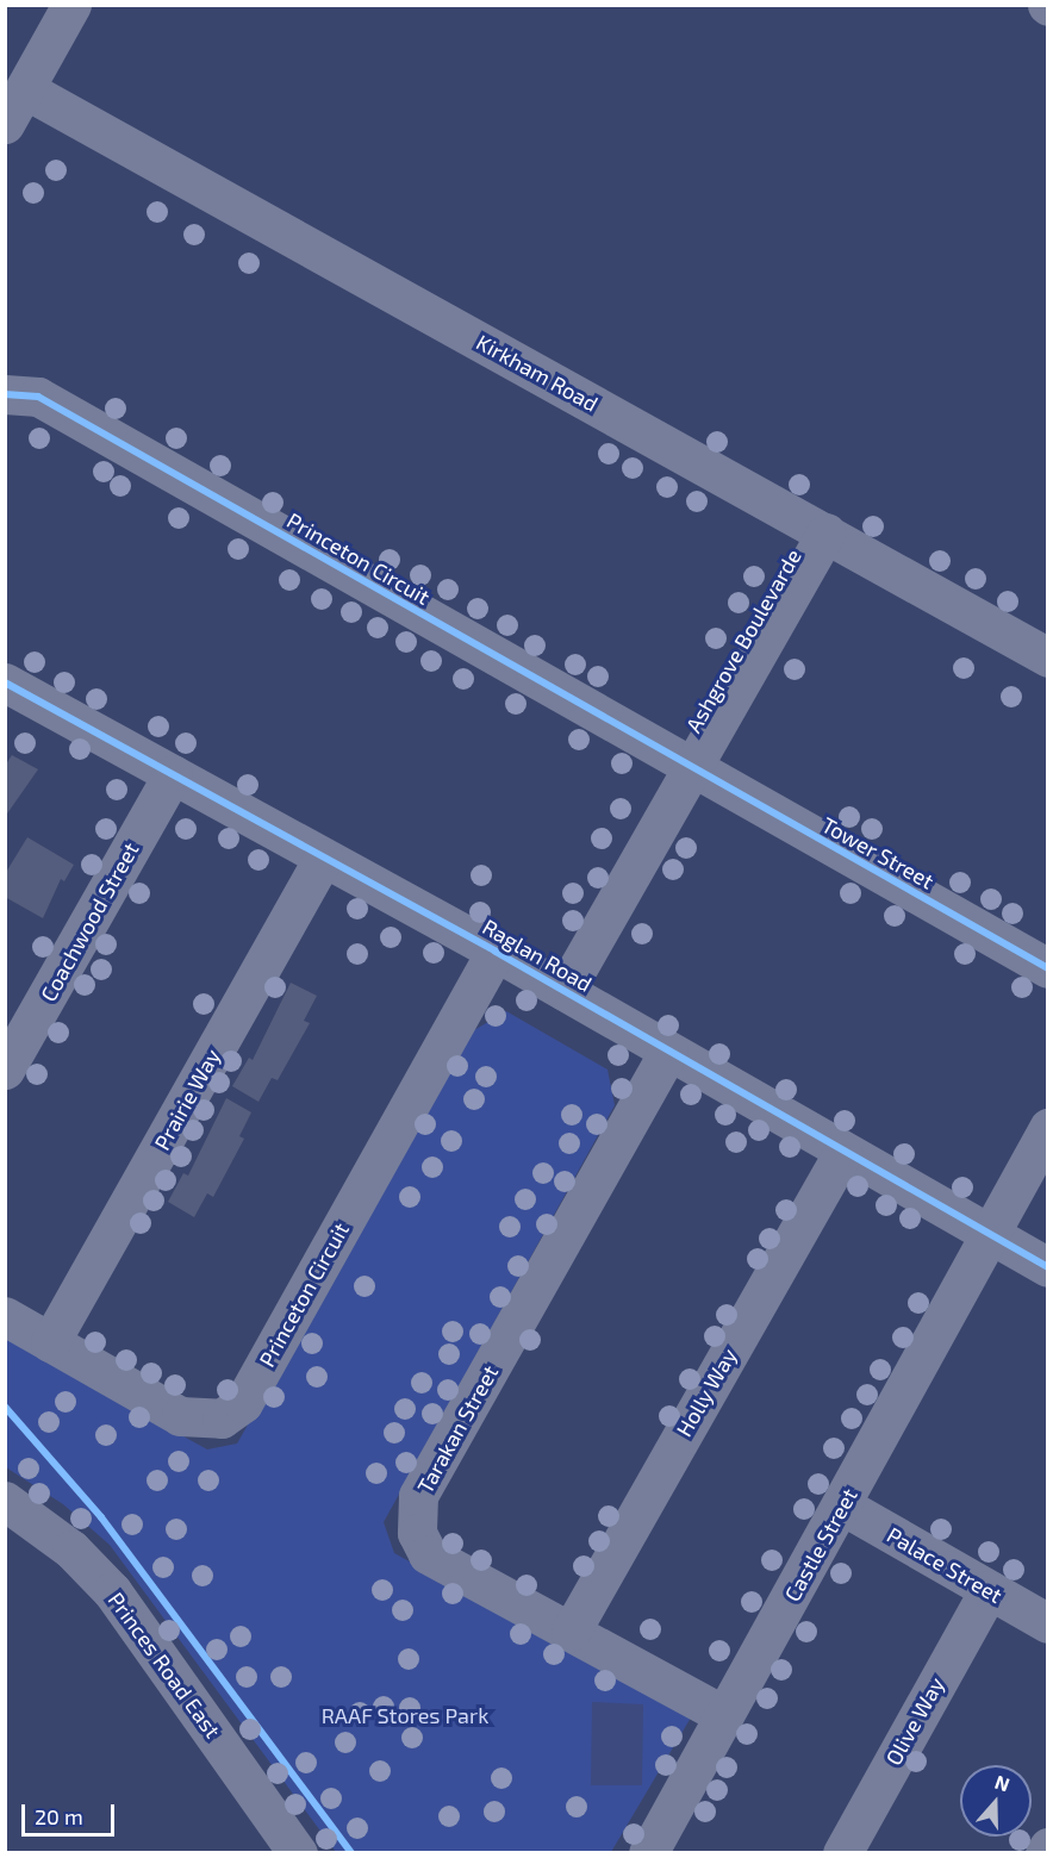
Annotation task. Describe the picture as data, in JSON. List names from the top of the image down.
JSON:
{
  "streets": {
    "street": [
      "Kirkham Road",
      "Princeton Circuit",
      "Ashgrove Boulevarde",
      "Tower Street",
      "Coachwood Street",
      "Raglan Road",
      "Prairie Way",
      "Holly Way",
      "Tarakan Street",
      "Castle Street",
      "Palace Street",
      "Princes Road East",
      "Olive Way"
    ]
  },
  "crossings": [
    ["Kirkham Road", "Ashgrove Boulevarde"],
    ["Princeton Circuit", "Ashgrove Boulevarde"],
    ["Princeton Circuit", "Tower Street"],
    ["Princeton Circuit", "Raglan Road"],
    ["Princeton Circuit", "Prairie Way"],
    ["Ashgrove Boulevarde", "Tower Street"],
    ["Ashgrove Boulevarde", "Raglan Road"],
    ["Coachwood Street", "Raglan Road"],
    ["Raglan Road", "Prairie Way"],
    ["Raglan Road", "Holly Way"],
    ["Raglan Road", "Tarakan Street"],
    ["Raglan Road", "Castle Street"],
    ["Holly Way", "Tarakan Street"],
    ["Tarakan Street", "Castle Street"],
    ["Castle Street", "Palace Street"],
    ["Palace Street", "Olive Way"]
  ],
  "parks": ["RAAF Stores Park"],
  "scale_bar": "20 m",
  "north": "top"
}
